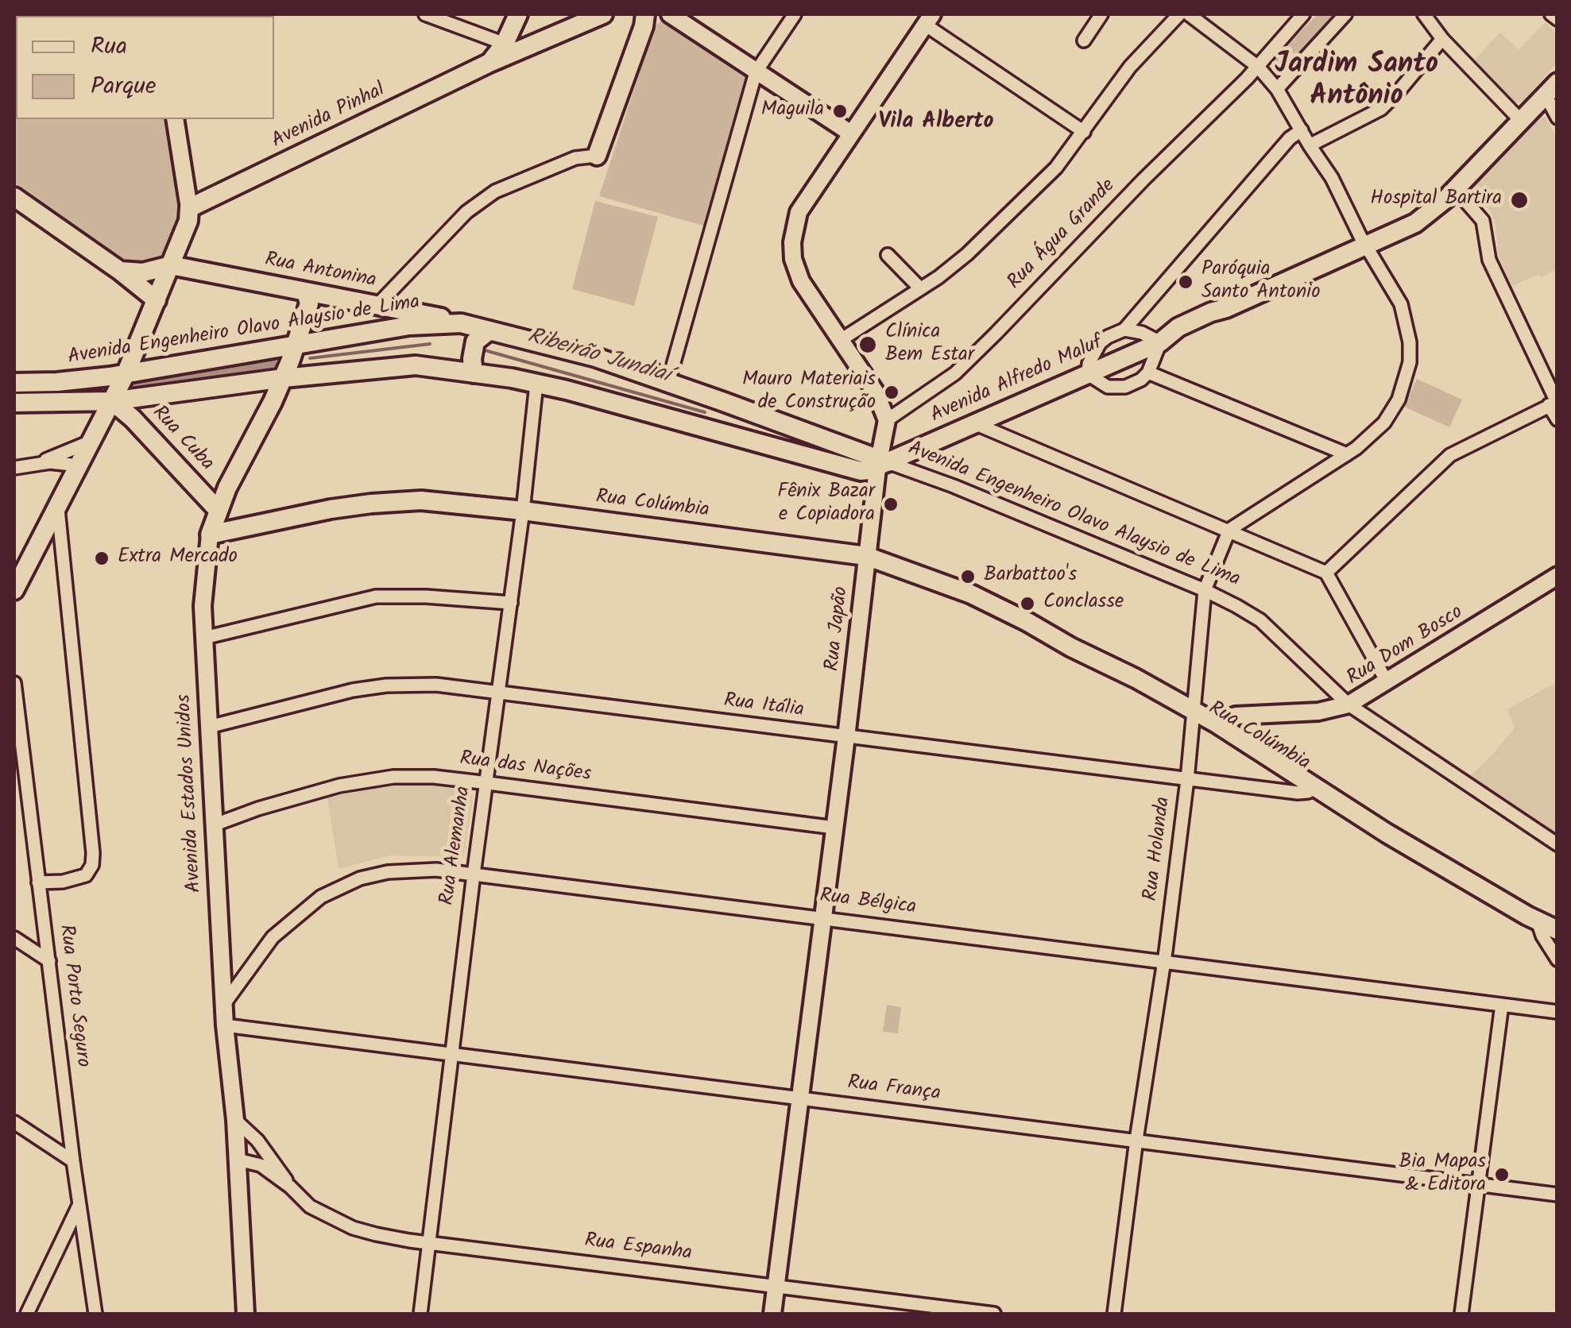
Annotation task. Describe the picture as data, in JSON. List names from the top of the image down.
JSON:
{
  "streets": {
    "main road": [
      "Avenida Pinhal",
      "Rua Antonina",
      "Avenida Engenheiro Olavo Alaysio de Lima",
      "Avenida Alfredo Maluf",
      "Rua Cuba",
      "Rua Colúmbia",
      "Avenida Estados Unidos"
    ],
    "street": [
      "Rua Água Grande",
      "Rua Japão",
      "Rua Dom Bosco",
      "Rua Itália",
      "Rua das Nações",
      "Rua Alemanha",
      "Rua Holanda",
      "Rua Bélgica",
      "Rua Porto Seguro",
      "Rua França",
      "Rua Espanha"
    ]
  },
  "crossings": [
    ["Rua Água Grande", "Rua Japão"],
    ["Rua Antonina", "Avenida Engenheiro Olavo Alaysio de Lima"],
    ["Rua Antonina", "Avenida Estados Unidos"],
    ["Avenida Engenheiro Olavo Alaysio de Lima", "Avenida Alfredo Maluf"],
    ["Avenida Engenheiro Olavo Alaysio de Lima", "Rua Cuba"],
    ["Avenida Engenheiro Olavo Alaysio de Lima", "Rua Japão"],
    ["Avenida Engenheiro Olavo Alaysio de Lima", "Rua Dom Bosco"],
    ["Avenida Engenheiro Olavo Alaysio de Lima", "Avenida Estados Unidos"],
    ["Avenida Engenheiro Olavo Alaysio de Lima", "Rua Alemanha"],
    ["Avenida Engenheiro Olavo Alaysio de Lima", "Rua Holanda"],
    ["Avenida Alfredo Maluf", "Rua Japão"],
    ["Rua Cuba", "Avenida Estados Unidos"],
    ["Rua Colúmbia", "Rua Japão"],
    ["Rua Colúmbia", "Rua Dom Bosco"],
    ["Rua Colúmbia", "Rua Itália"],
    ["Rua Colúmbia", "Avenida Estados Unidos"],
    ["Rua Colúmbia", "Rua Alemanha"],
    ["Rua Colúmbia", "Rua Holanda"],
    ["Rua Japão", "Rua Itália"],
    ["Rua Japão", "Rua das Nações"],
    ["Rua Japão", "Rua Bélgica"],
    ["Rua Japão", "Rua França"],
    ["Rua Japão", "Rua Espanha"],
    ["Rua Dom Bosco", "Rua Holanda"],
    ["Rua Itália", "Avenida Estados Unidos"],
    ["Rua Itália", "Rua Alemanha"],
    ["Rua Itália", "Rua Holanda"],
    ["Rua das Nações", "Avenida Estados Unidos"],
    ["Rua das Nações", "Rua Alemanha"],
    ["Avenida Estados Unidos", "Rua Bélgica"],
    ["Avenida Estados Unidos", "Rua França"],
    ["Avenida Estados Unidos", "Rua Espanha"],
    ["Rua Alemanha", "Rua Bélgica"],
    ["Rua Alemanha", "Rua França"],
    ["Rua Alemanha", "Rua Espanha"],
    ["Rua Holanda", "Rua Bélgica"],
    ["Rua Holanda", "Rua França"]
  ],
  "districts": ["Jardim Santo Antônio", "Vila Alberto"],
  "water": ["Ribeirão Jundiaí"],
  "places": [
    "Maguila",
    "Hospital Bartira",
    "Paróquia Santo Antonio",
    "Clínica Bem Estar",
    "Mauro Materiais de Construção",
    "Fênix Bazar e Copiadora",
    "Extra Mercado",
    "Barbattoo's",
    "Conclasse",
    "Bia Mapas & Editora"
  ],
  "legend": ["Rua", "Parque"]
}
